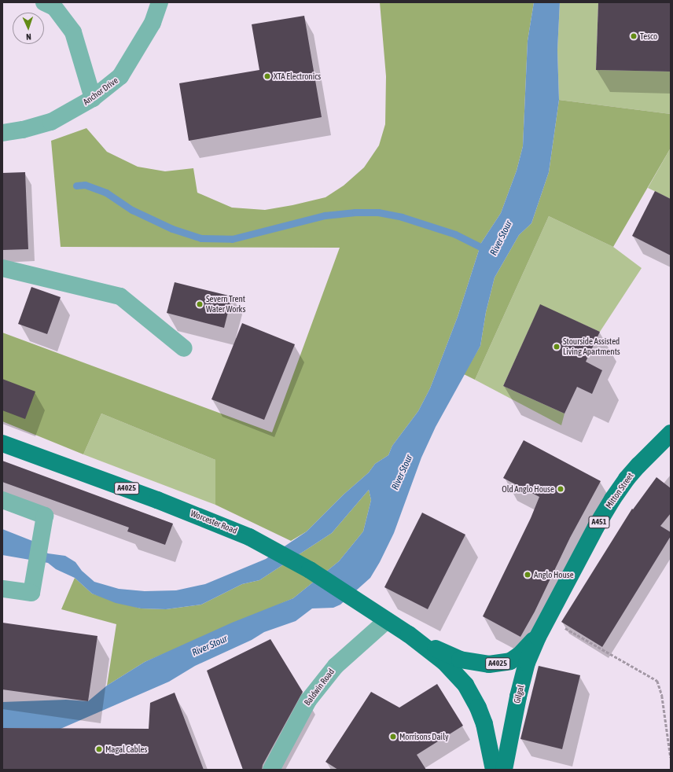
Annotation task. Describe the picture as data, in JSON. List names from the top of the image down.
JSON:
{
  "streets": {
    "main road": [
      "A4025",
      "Mitton Street",
      "Worcester Road",
      "A451",
      "Gilgal"
    ],
    "street": ["Anchor Drive", "Baldwin Road"]
  },
  "crossings": [
    ["A4025", "Mitton Street"],
    ["A4025", "Worcester Road"],
    ["A4025", "Gilgal"],
    ["Mitton Street", "Gilgal"],
    ["Worcester Road", "Baldwin Road"]
  ],
  "water": ["River Stour"],
  "places": [
    "Tesco",
    "XTA Electronics",
    "Severn Trent Water Works",
    "Stourside Assisted Living Apartments",
    "Old Anglo House",
    "Anglo House",
    "Morrisons Daily",
    "Magal Cables"
  ],
  "north": "bottom"
}
